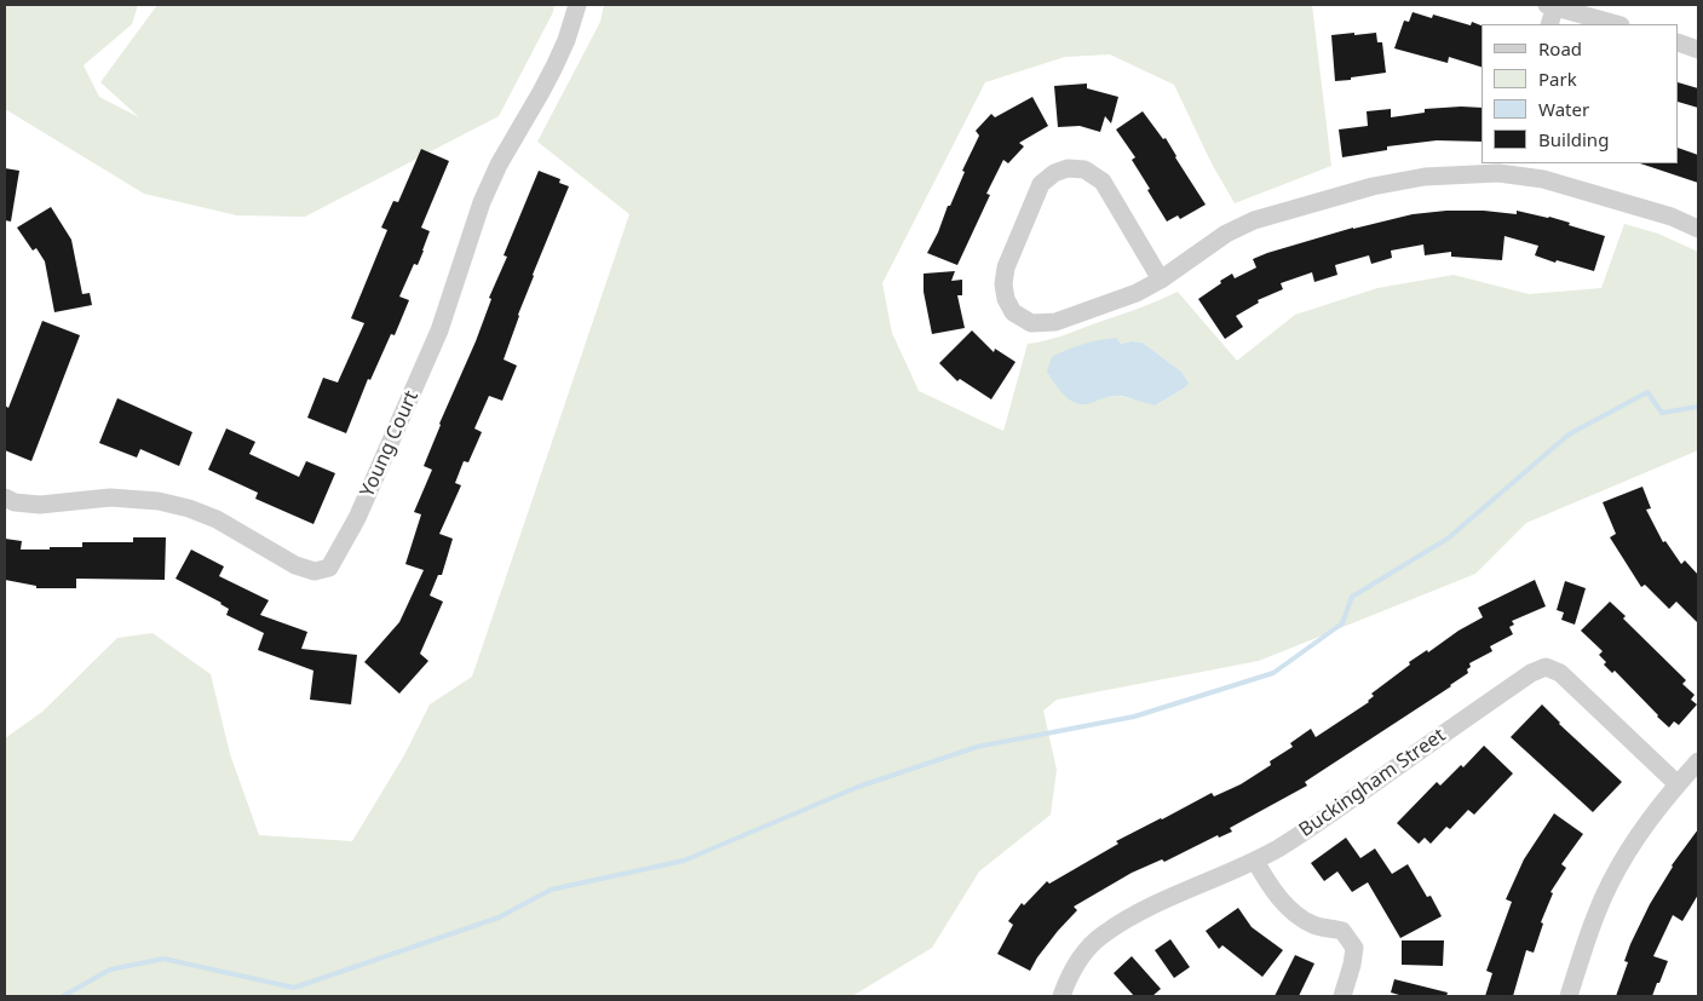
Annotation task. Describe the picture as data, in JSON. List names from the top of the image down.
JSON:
{
  "streets": {
    "street": ["Young Court", "Buckingham Street"]
  },
  "legend": [
    "Road",
    "Park",
    "Water",
    "Building"
  ]
}
